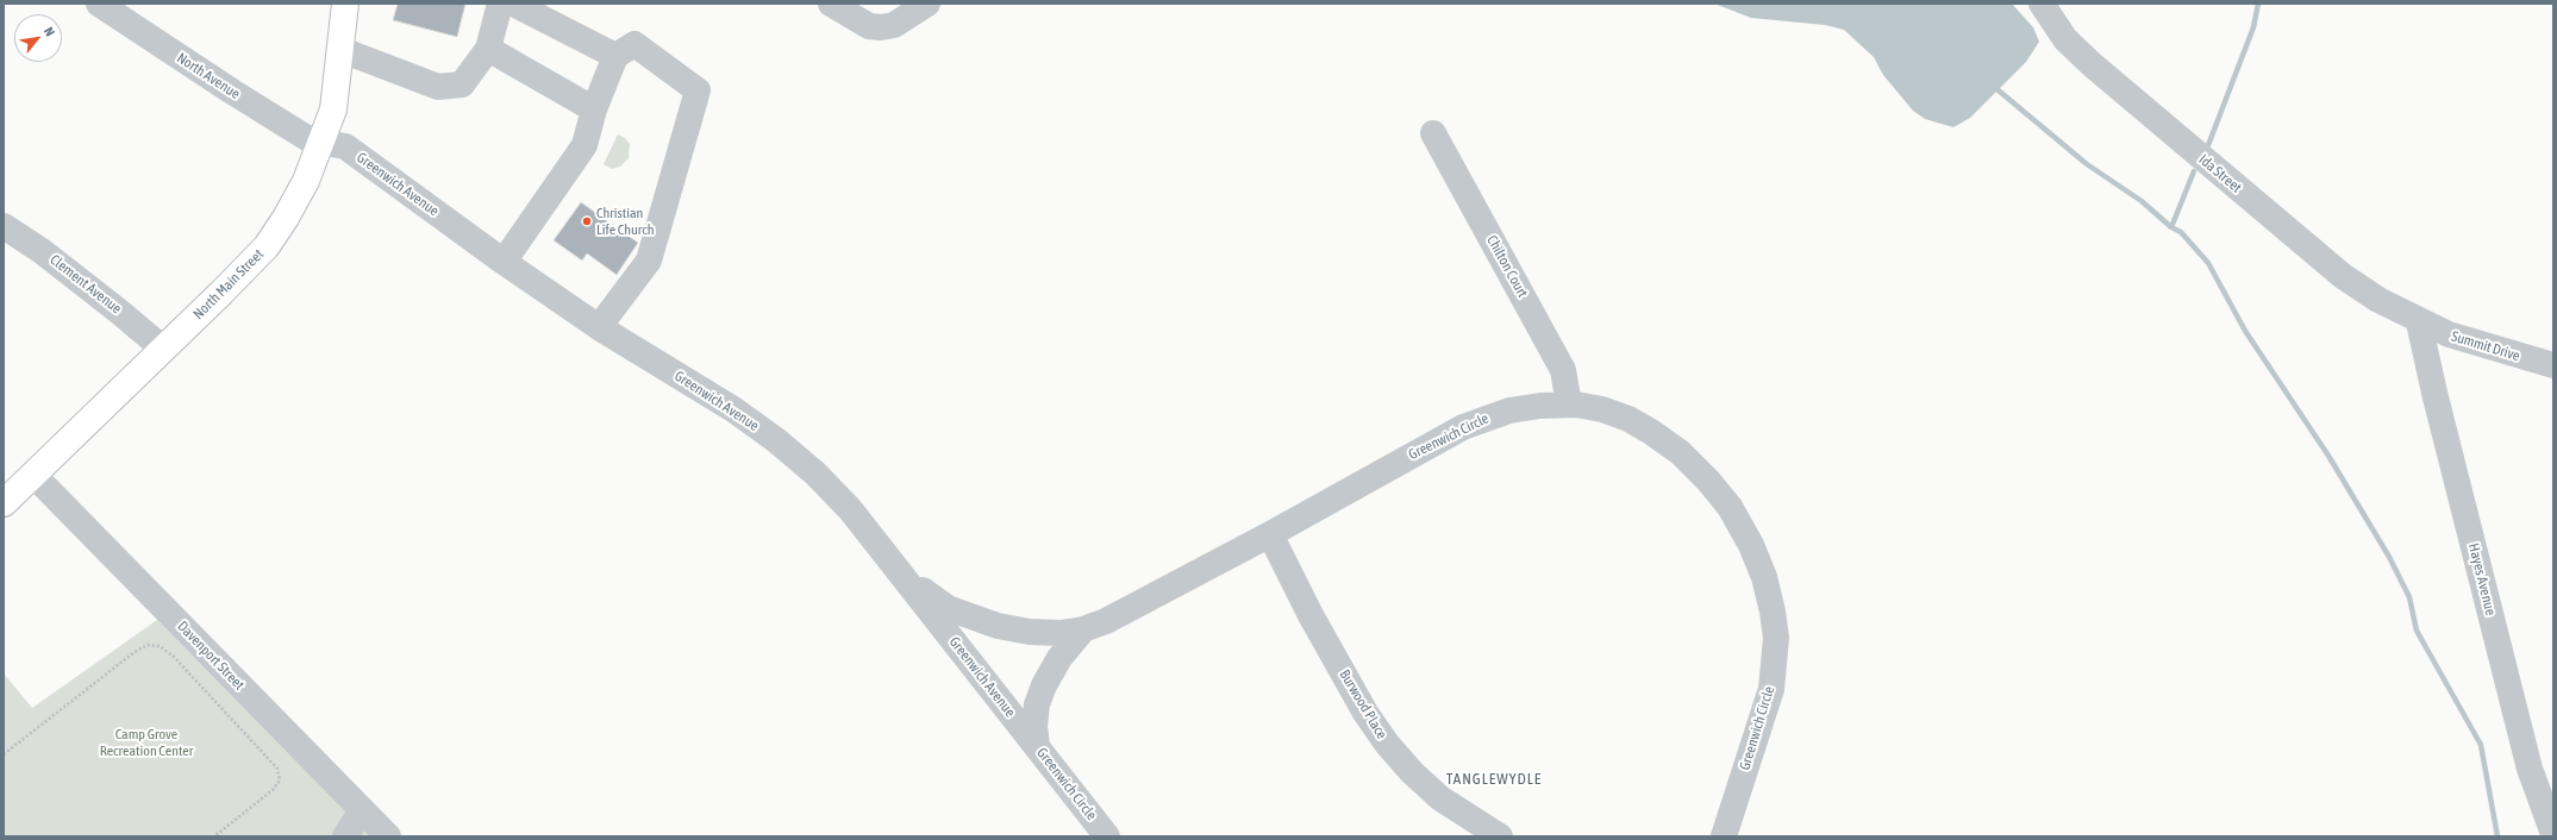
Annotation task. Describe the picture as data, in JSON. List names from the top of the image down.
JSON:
{
  "streets": {
    "main road": ["North Main Street"],
    "street": [
      "North Avenue",
      "Ida Street",
      "Greenwich Avenue",
      "Chilton Court",
      "Clement Avenue",
      "Summit Drive",
      "Greenwich Circle",
      "Hayes Avenue",
      "Davenport Street",
      "Burwood Place"
    ]
  },
  "crossings": [
    ["North Avenue", "Greenwich Avenue"],
    ["North Avenue", "North Main Street"],
    ["Ida Street", "Summit Drive"],
    ["Ida Street", "Hayes Avenue"],
    ["Greenwich Avenue", "North Main Street"],
    ["Greenwich Avenue", "Greenwich Circle"],
    ["Chilton Court", "Greenwich Circle"],
    ["Clement Avenue", "North Main Street"],
    ["North Main Street", "Davenport Street"],
    ["Summit Drive", "Hayes Avenue"],
    ["Greenwich Circle", "Burwood Place"]
  ],
  "districts": ["TANGLEWYDLE"],
  "parks": ["Camp Grove Recreation Center"],
  "places": ["Christian Life Church"],
  "north": "top right"
}
